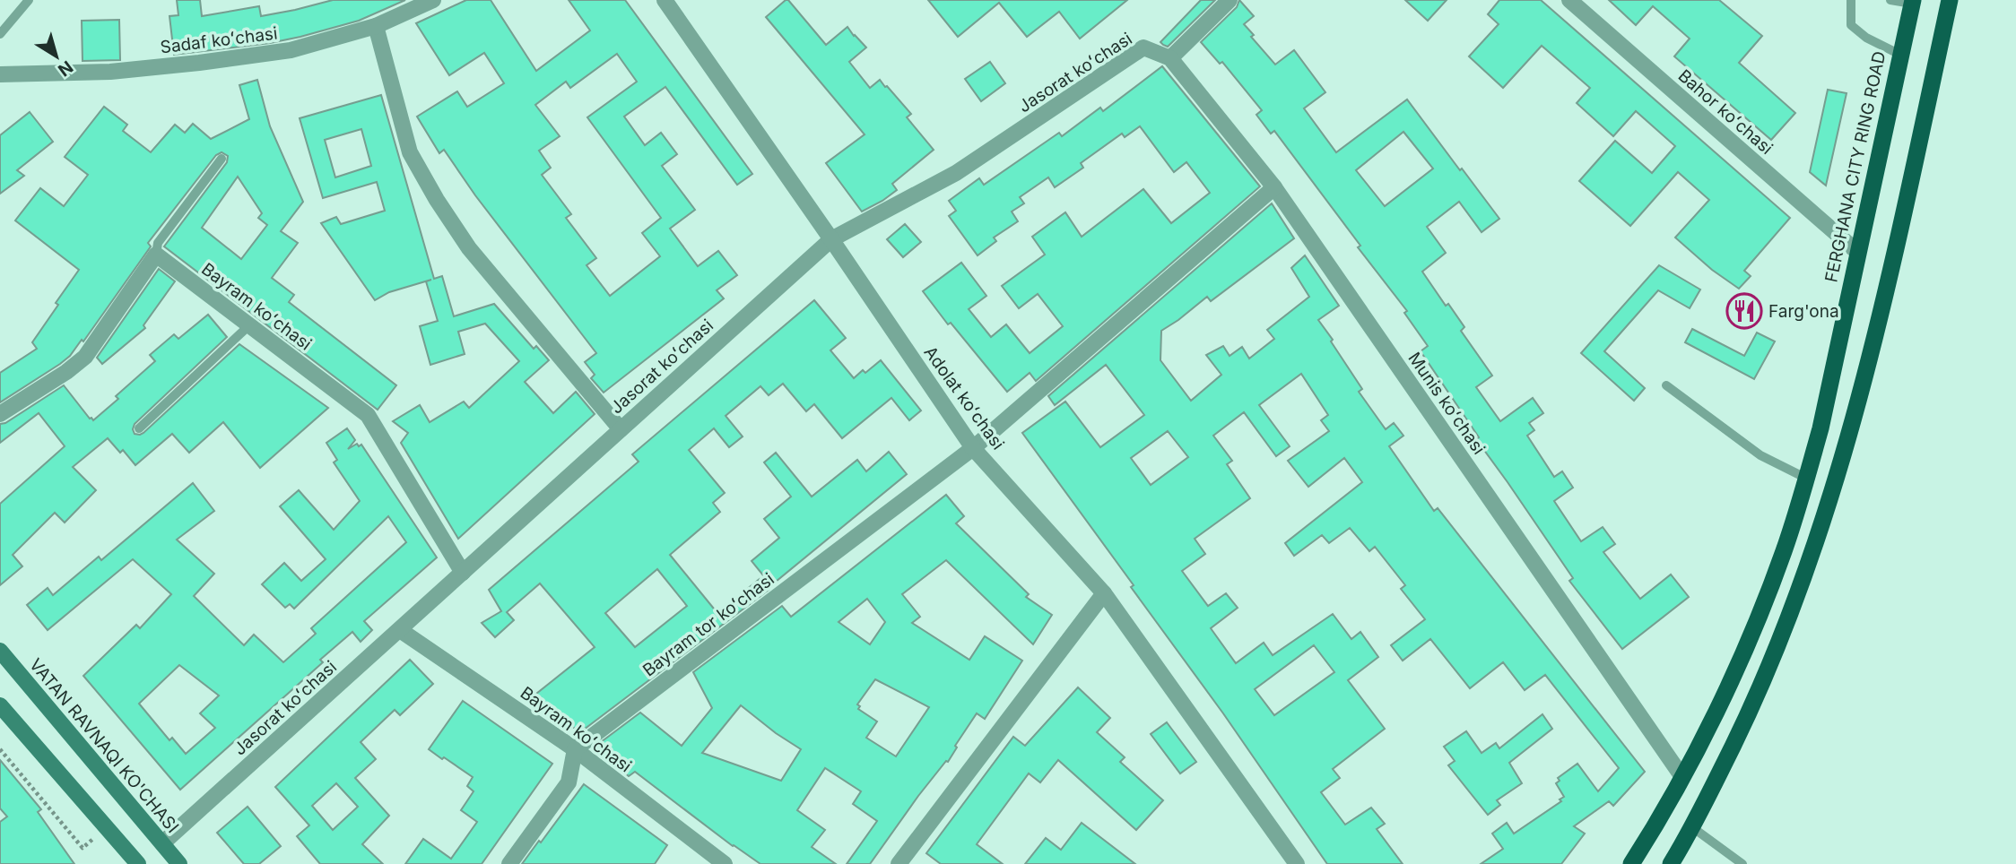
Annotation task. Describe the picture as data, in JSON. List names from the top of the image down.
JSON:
{
  "streets": {
    "highway": ["FERGHANA CITY RING ROAD"],
    "main road": ["VATAN RAVNAQI KO'CHASI"],
    "street": [
      "Sadaf koʻchasi",
      "Jasorat koʻchasi",
      "Bahor koʻchasi",
      "Bayram koʻchasi",
      "Adolat koʻchasi",
      "Munis koʻchasi",
      "Bayram tor koʻchasi"
    ]
  },
  "crossings": [
    ["Jasorat koʻchasi", "Bayram koʻchasi"],
    ["Jasorat koʻchasi", "Adolat koʻchasi"],
    ["Jasorat koʻchasi", "Munis koʻchasi"],
    ["Jasorat koʻchasi", "VATAN RAVNAQI KO'CHASI"],
    ["Bahor koʻchasi", "FERGHANA CITY RING ROAD"],
    ["FERGHANA CITY RING ROAD", "Munis koʻchasi"],
    ["Bayram koʻchasi", "Bayram tor koʻchasi"],
    ["Adolat koʻchasi", "Bayram tor koʻchasi"],
    ["Munis koʻchasi", "Bayram tor koʻchasi"]
  ],
  "places": {
    "restaurant": ["Farg'ona"]
  },
  "north": "bottom right"
}
